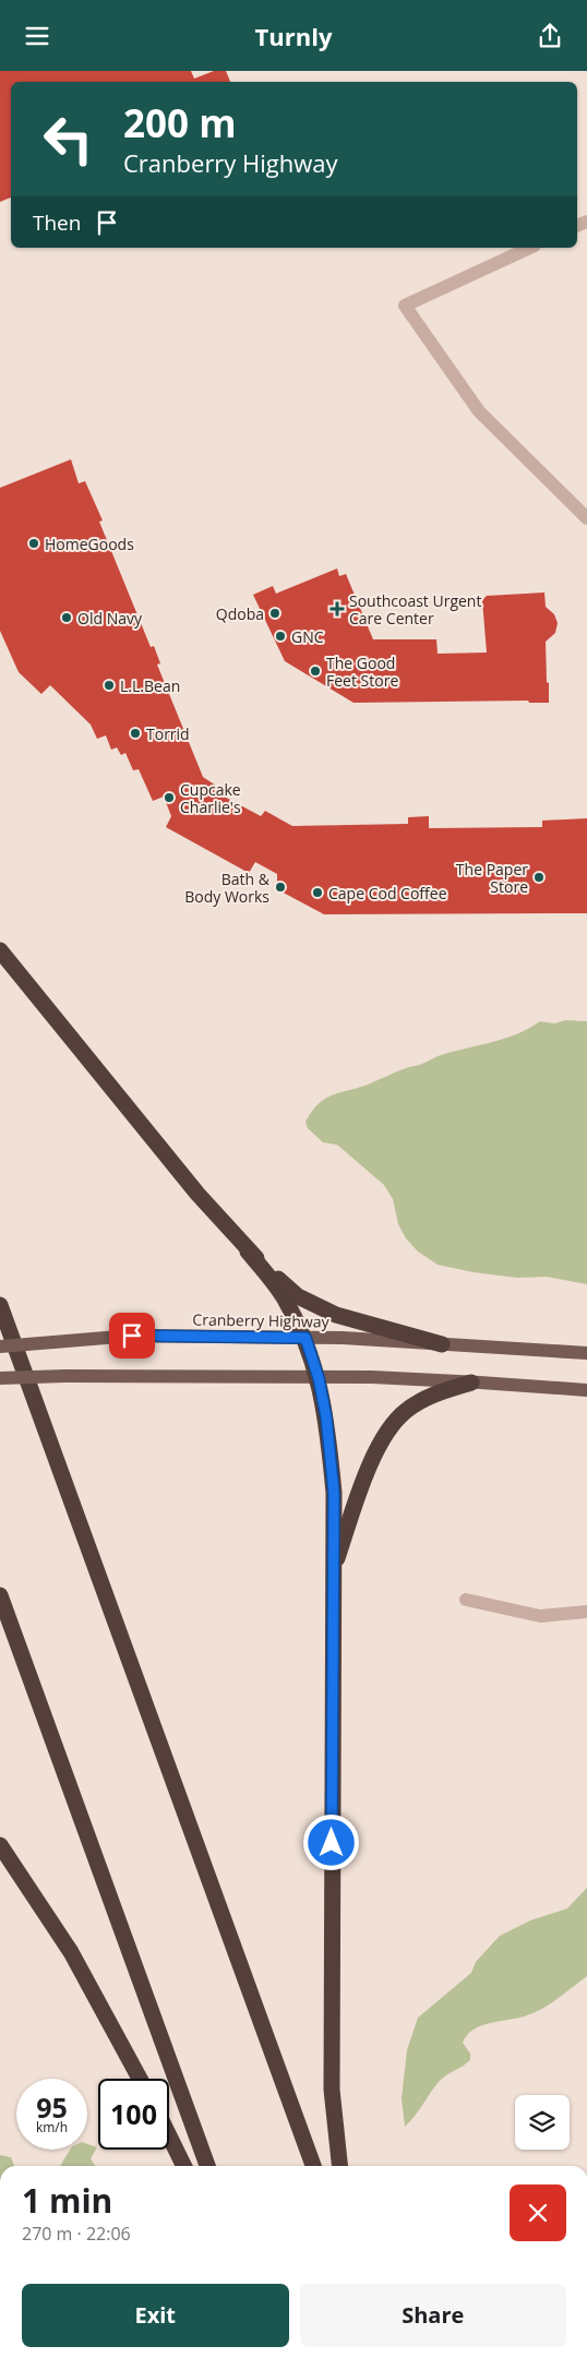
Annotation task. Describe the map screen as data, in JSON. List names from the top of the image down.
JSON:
{
  "streets": {
    "main road": ["Cranberry Highway"]
  },
  "places": {
    "other": [
      "HomeGoods",
      "Qdoba",
      "Old Navy",
      "GNC",
      "The Good Feet Store",
      "L.L.Bean",
      "Torrid",
      "Cupcake Charlie's",
      "The Paper Store",
      "Bath & Body Works",
      "Cape Cod Coffee"
    ],
    "health": ["Southcoast Urgent Care Center"]
  },
  "page": {
    "header": "Turnly",
    "turn": ["200 m", "Cranberry Highway"],
    "then": "Then",
    "speed": "95 km/h",
    "limit": "100",
    "heading": ["1 min", "270 m · 22:06"],
    "buttons": ["Exit", "Share"]
  }
}
